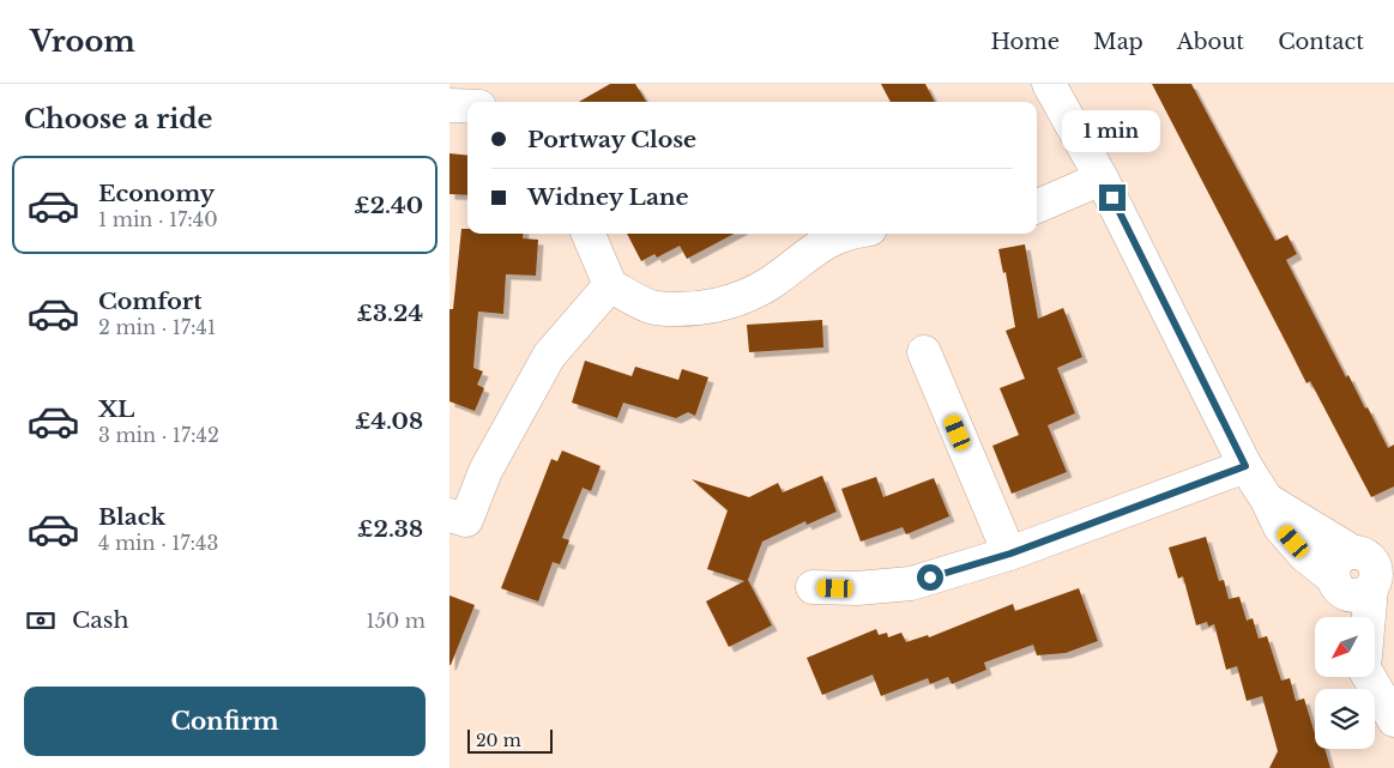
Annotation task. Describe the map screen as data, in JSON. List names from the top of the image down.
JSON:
{
  "scale_bar": "20 m",
  "north": "bottom left",
  "page": {
    "header": "Vroom",
    "nav": [
      "Home",
      "Map",
      "About",
      "Contact"
    ],
    "heading": "Choose a ride",
    "banner": ["Portway Close", "Widney Lane"],
    "bubble": "1 min",
    "list": [
      {
        "name": "Economy",
        "note": "1 min · 17:40",
        "value": "£2.40"
      },
      {
        "name": "Comfort",
        "note": "2 min · 17:41",
        "value": "£3.24"
      },
      {
        "name": "XL",
        "note": "3 min · 17:42",
        "value": "£4.08"
      },
      {
        "name": "Black",
        "note": "4 min · 17:43",
        "value": "£2.38"
      }
    ],
    "pay": ["Cash", "150 m"],
    "buttons": "Confirm",
    "scale": "20 m"
  }
}
